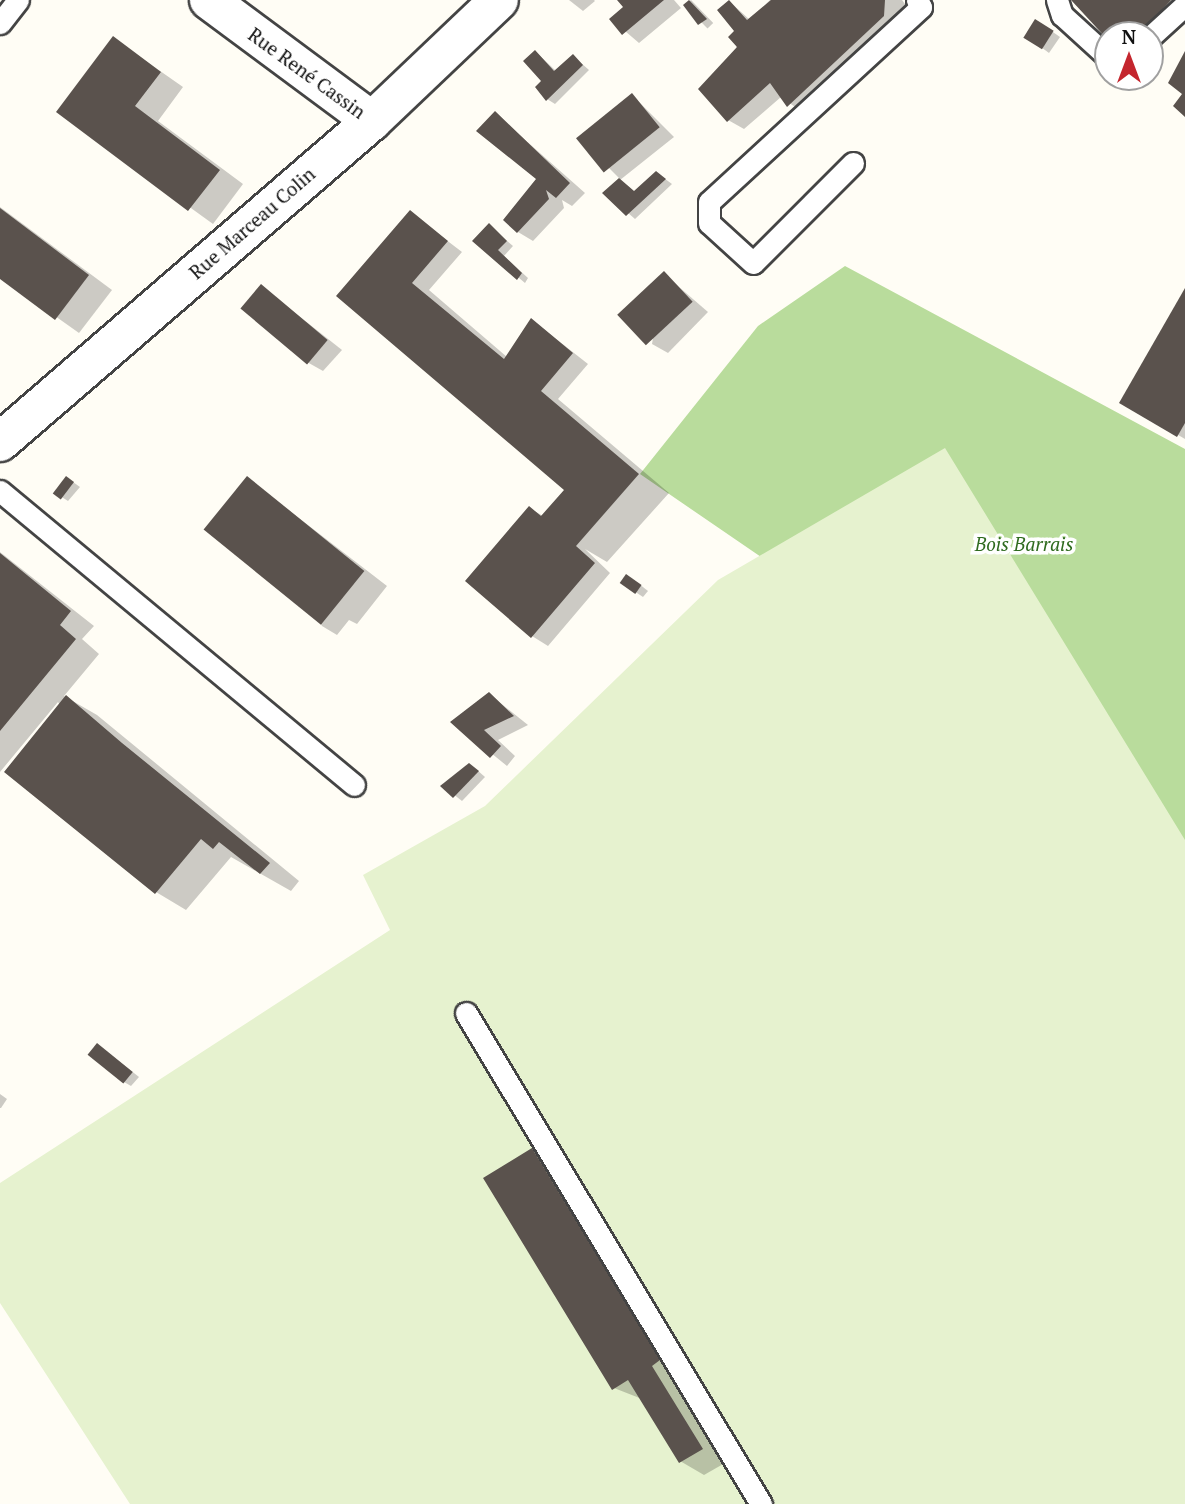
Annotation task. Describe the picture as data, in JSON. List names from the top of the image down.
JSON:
{
  "streets": {
    "street": ["Rue René Cassin", "Rue Marceau Colin"]
  },
  "crossings": [
    ["Rue René Cassin", "Rue Marceau Colin"]
  ],
  "parks": ["Bois Barrais"],
  "north": "top"
}
